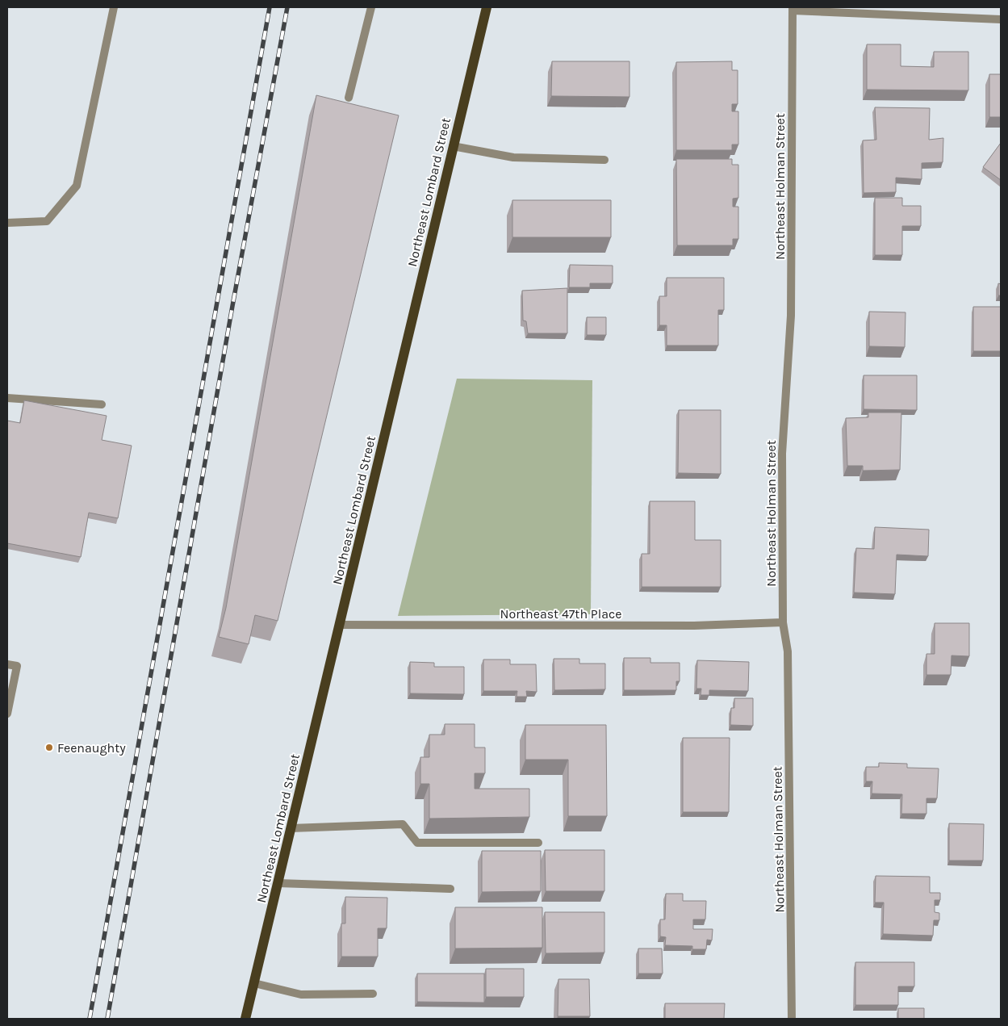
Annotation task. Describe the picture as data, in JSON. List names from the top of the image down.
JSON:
{
  "streets": {
    "main road": ["Northeast Lombard Street"],
    "street": ["Northeast Holman Street", "Northeast 47th Place"]
  },
  "crossings": [
    ["Northeast Holman Street", "Northeast 47th Place"],
    ["Northeast Lombard Street", "Northeast 47th Place"]
  ],
  "places": ["Feenaughty"]
}
